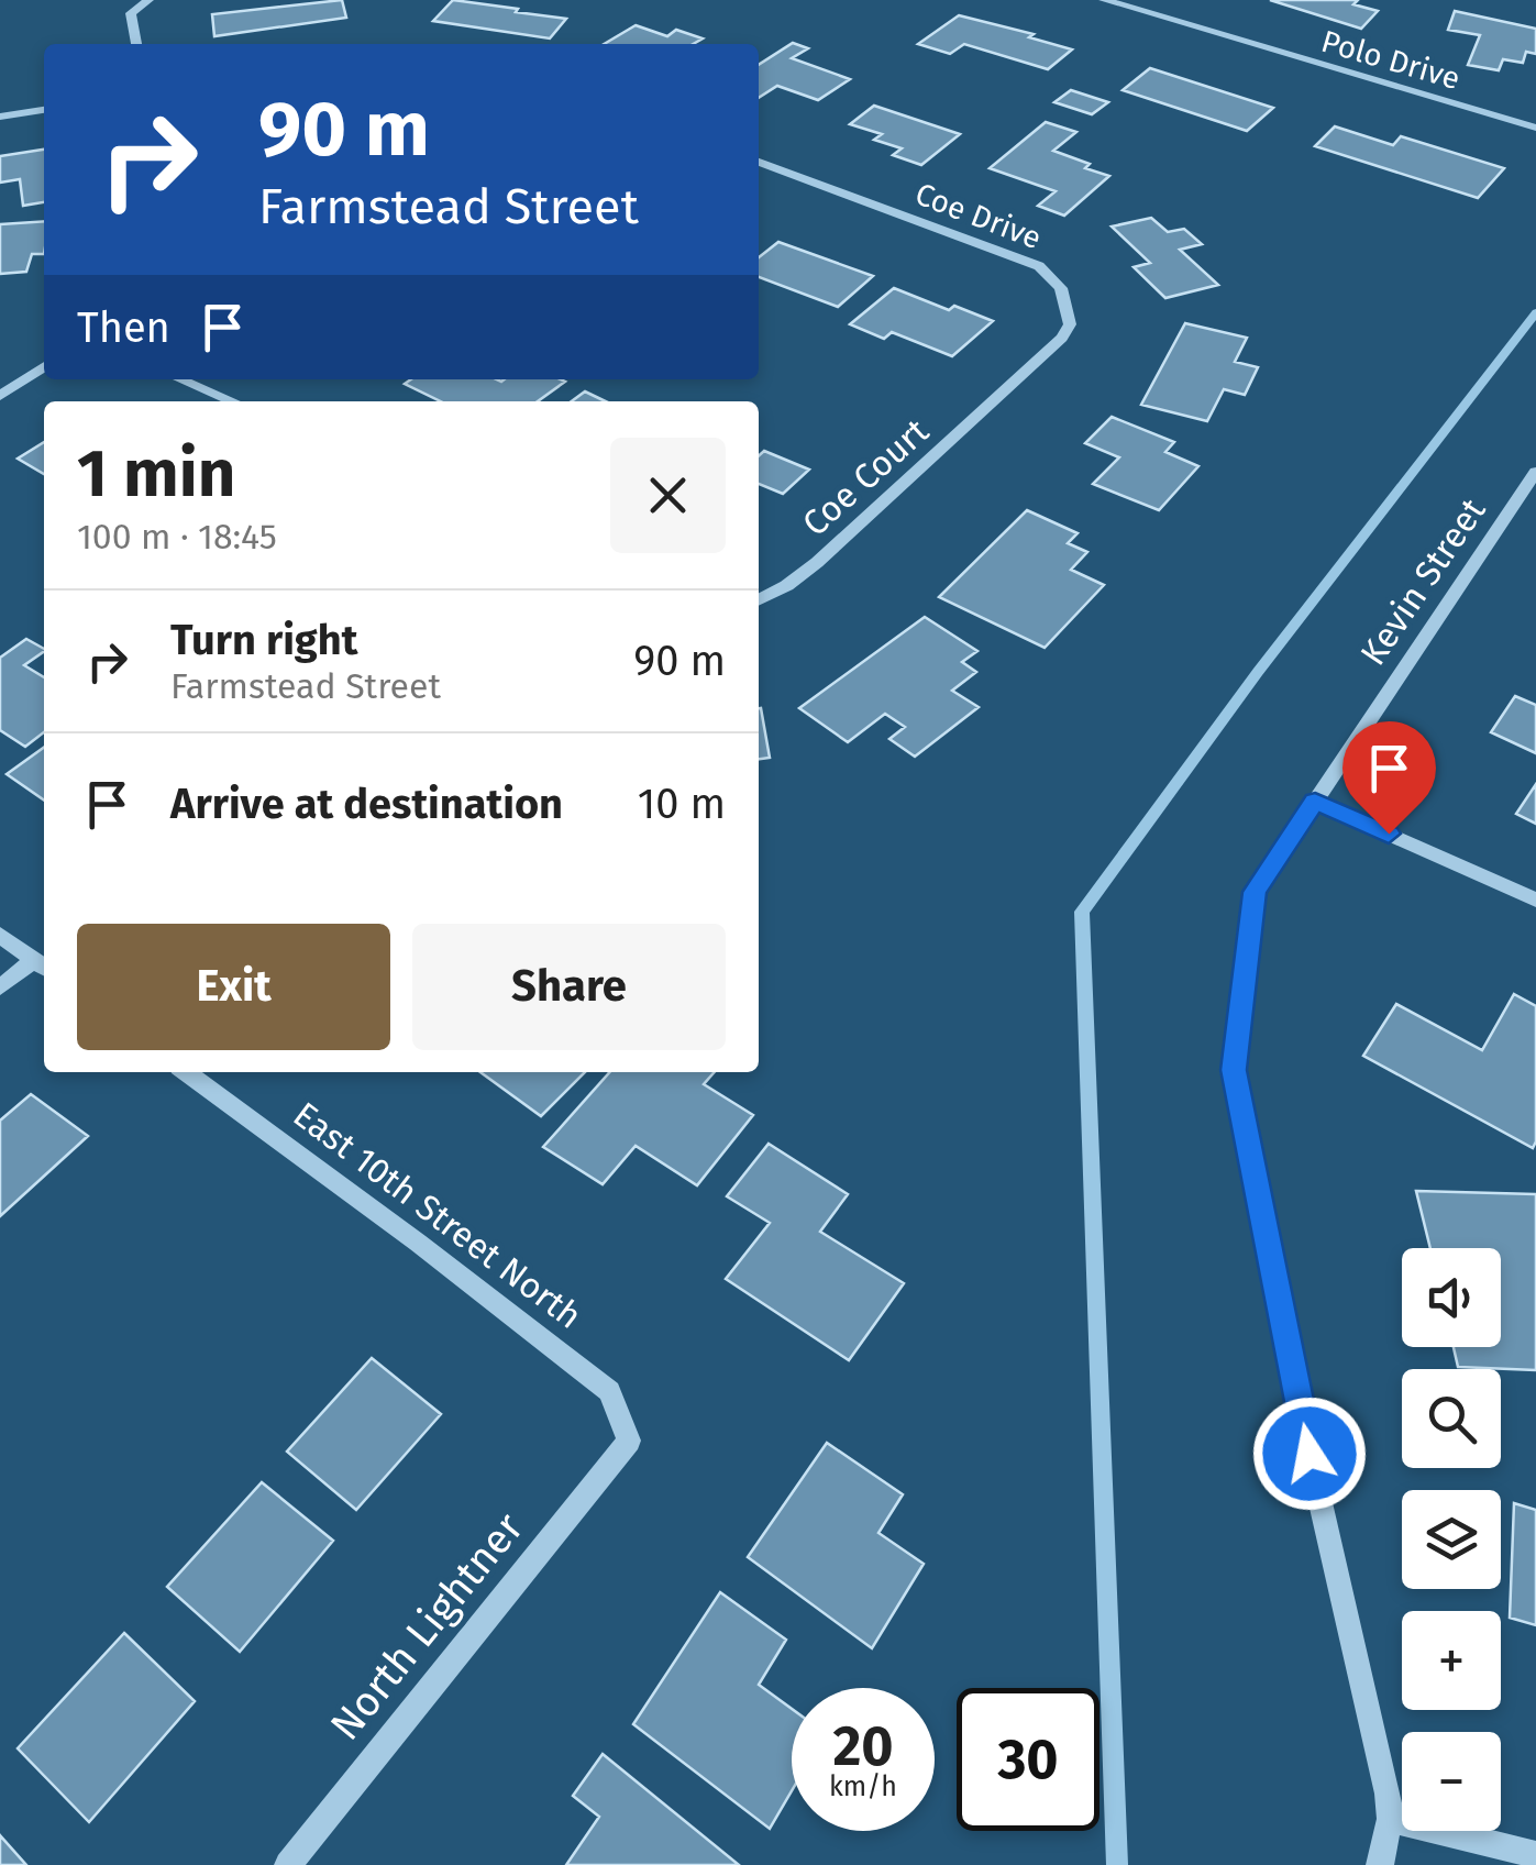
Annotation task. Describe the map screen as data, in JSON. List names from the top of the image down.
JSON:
{
  "streets": {
    "street": [
      "Polo Drive",
      "Coe Drive",
      "Coe Court",
      "Kevin Street",
      "East 10th Street North",
      "North Lightner"
    ]
  },
  "crossings": [
    ["Coe Drive", "Coe Court"],
    ["East 10th Street North", "North Lightner"]
  ],
  "page": {
    "turn": ["90 m", "Farmstead Street"],
    "then": "Then",
    "heading": ["1 min", "100 m · 18:45"],
    "list": [
      {
        "name": "Turn right",
        "note": "Farmstead Street",
        "value": "90 m"
      },
      {
        "name": "Arrive at destination",
        "value": "10 m"
      }
    ],
    "buttons": ["Exit", "Share"],
    "map_buttons": ["+", "−"],
    "speed": "20 km/h",
    "limit": "30"
  }
}
